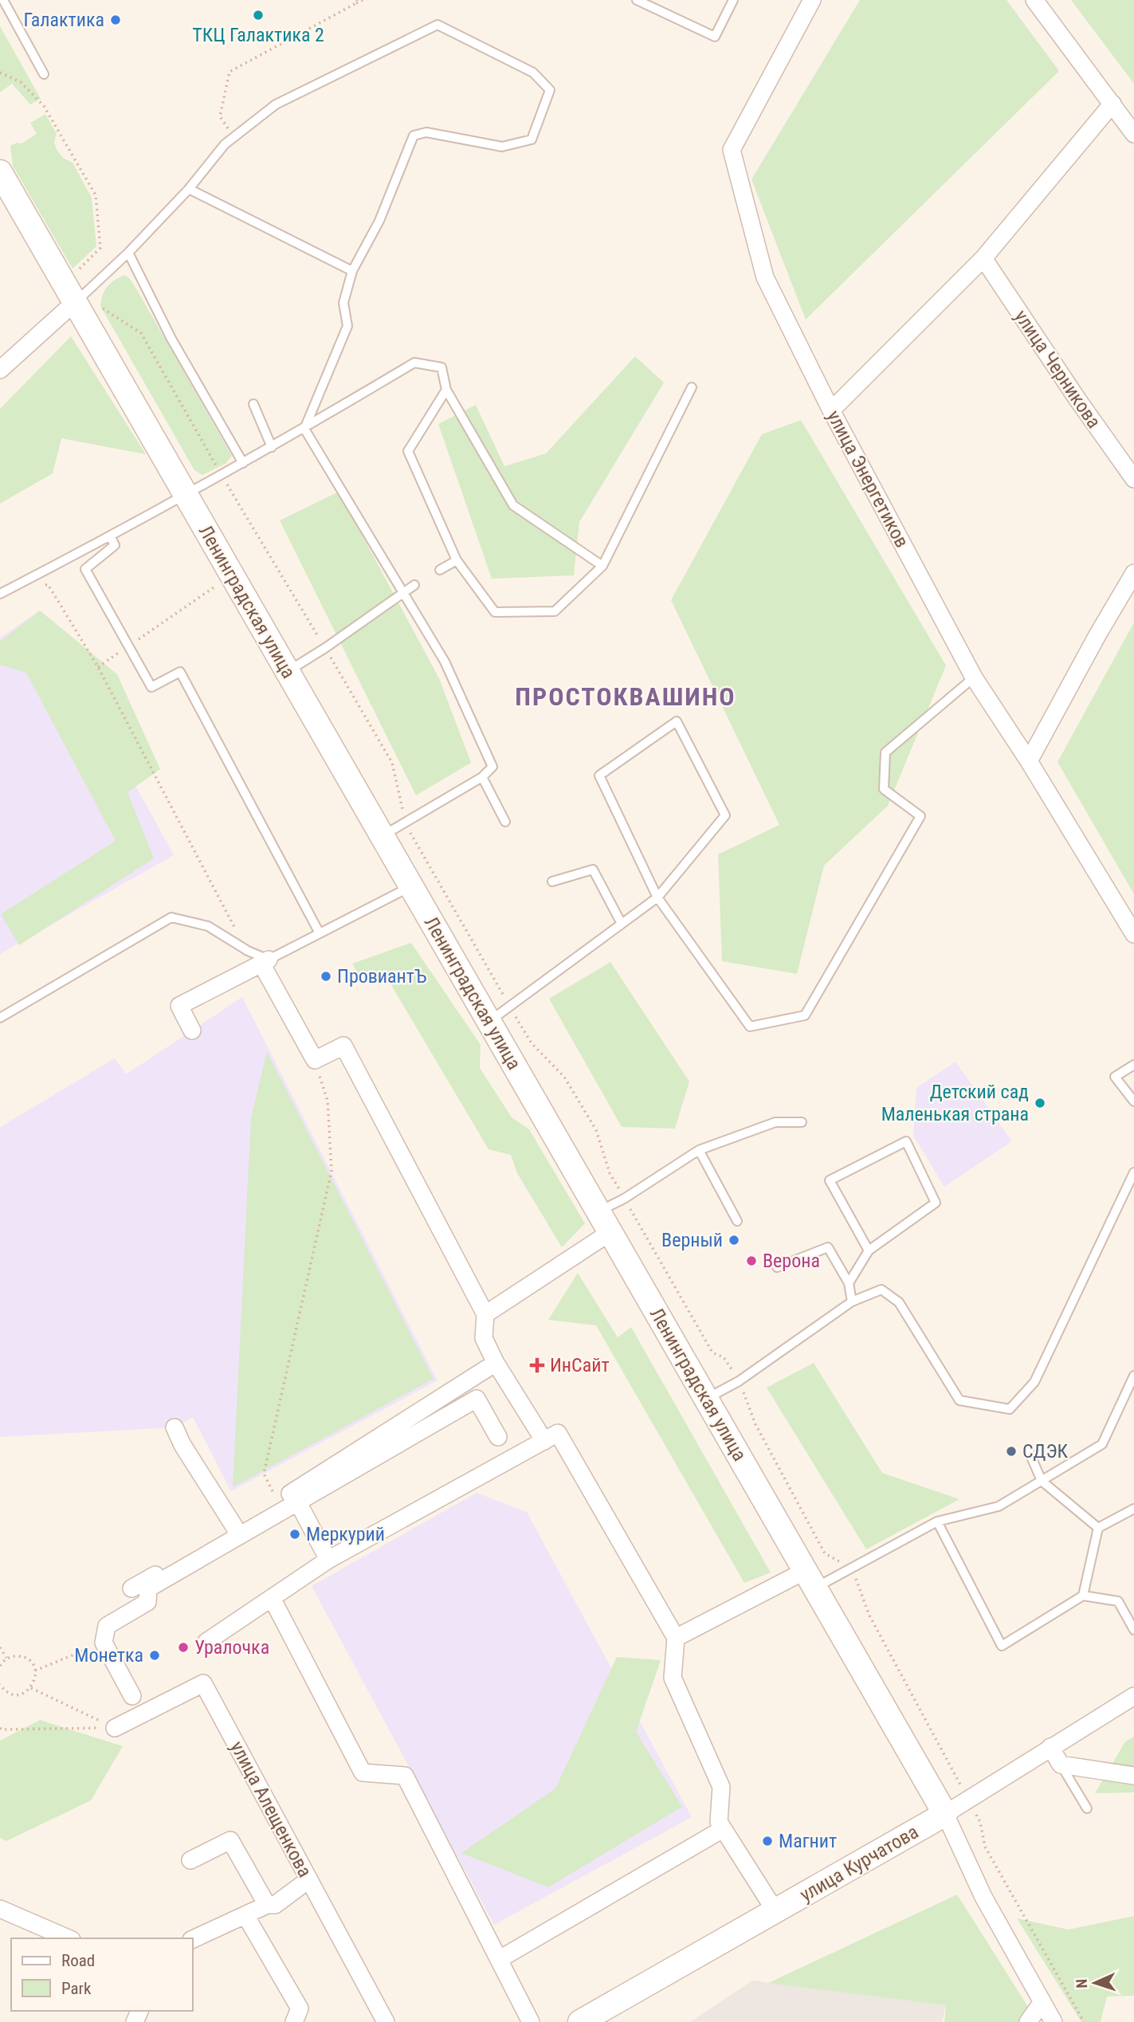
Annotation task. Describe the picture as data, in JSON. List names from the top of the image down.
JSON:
{
  "streets": {
    "main road": ["Ленинградская улица", "улица Курчатова"],
    "street": ["улица Черникова", "улица Энергетиков", "улица Алещенкова"]
  },
  "crossings": [
    ["Ленинградская улица", "улица Курчатова"]
  ],
  "districts": ["ПРОСТОКВАШИНО"],
  "places": {
    "other": [
      "ТКЦ Галактика 2",
      "Галактика",
      "ПровиантЪ",
      "Детский сад Маленькая страна",
      "Верный",
      "Верона",
      "СДЭК",
      "Меркурий",
      "Уралочка",
      "Монетка",
      "Магнит"
    ],
    "health": ["ИнСайт"]
  },
  "legend": ["Road", "Park"],
  "north": "left"
}
